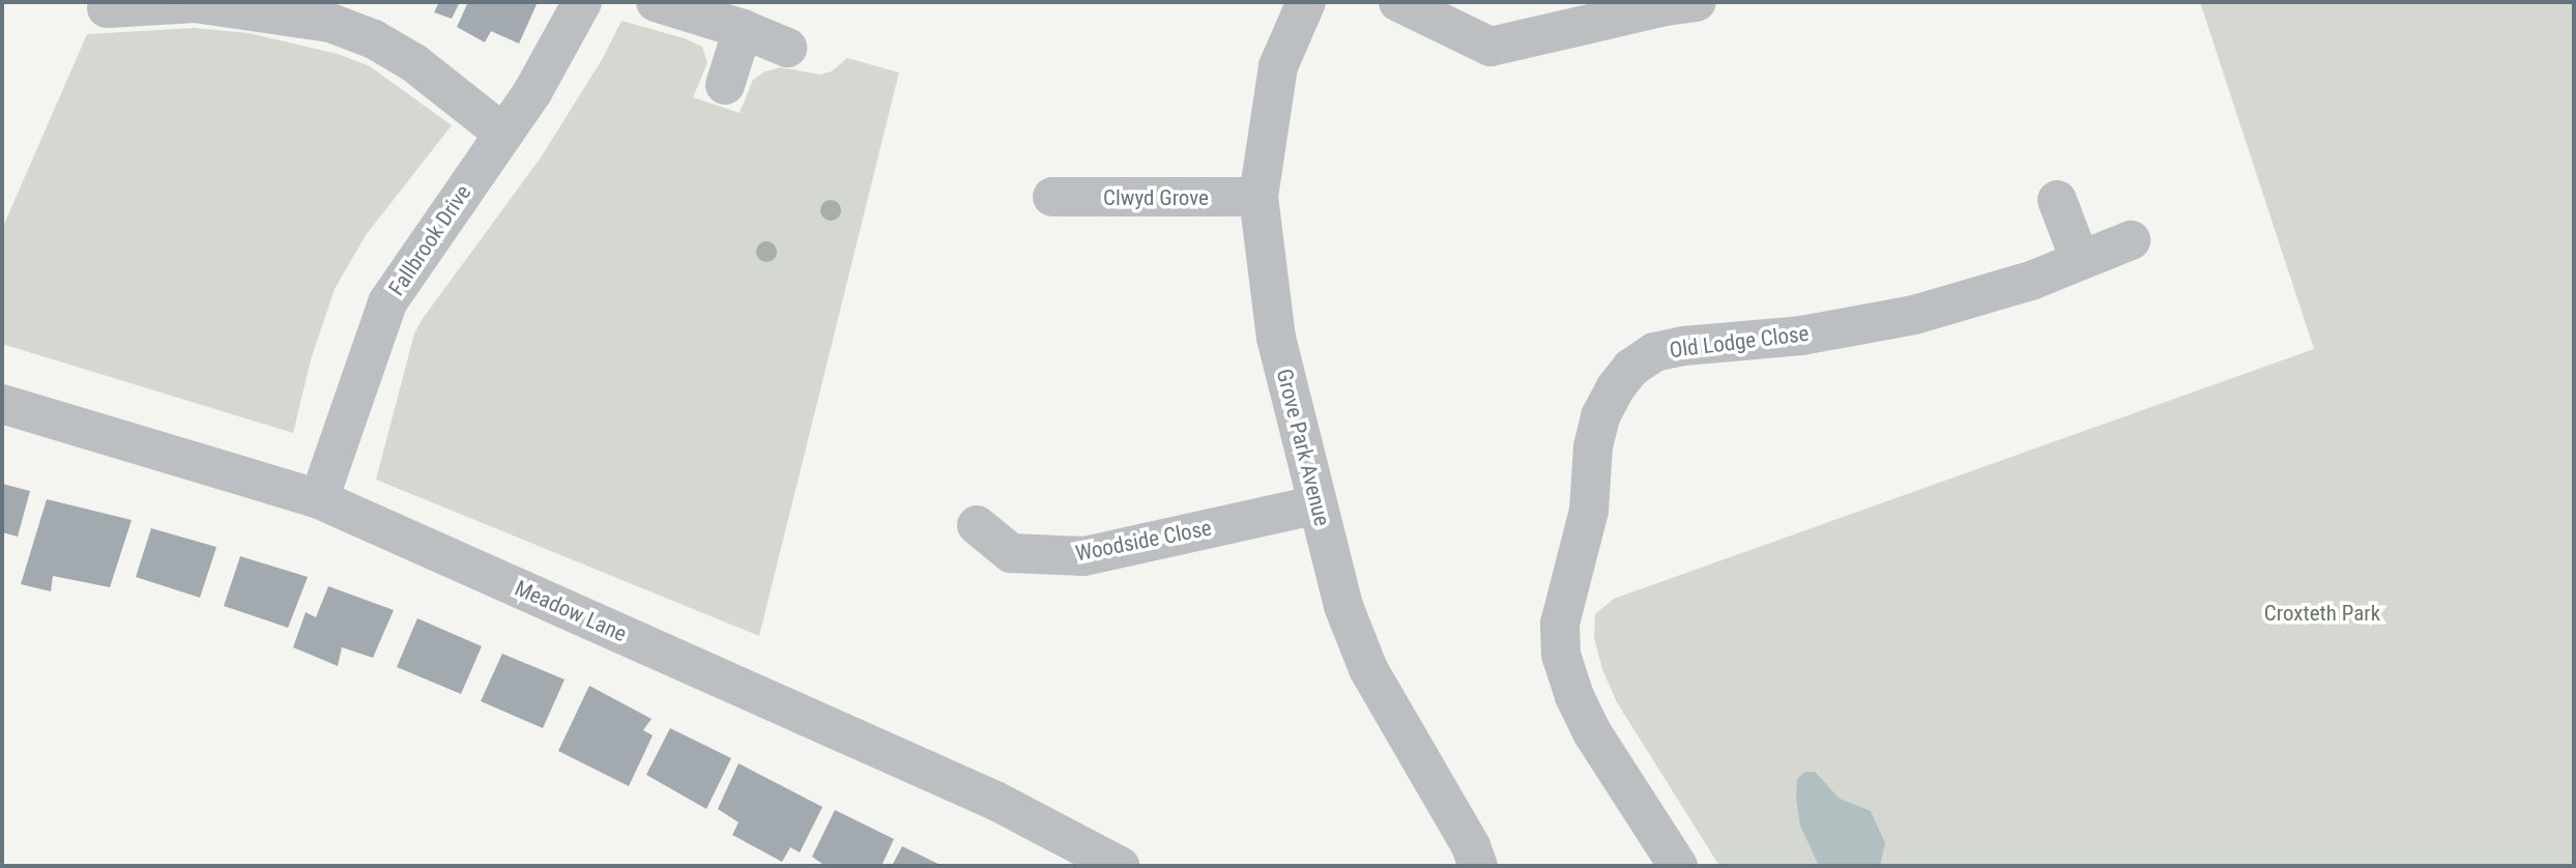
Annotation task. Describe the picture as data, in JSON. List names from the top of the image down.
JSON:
{
  "streets": {
    "street": [
      "Clwyd Grove",
      "Fallbrook Drive",
      "Old Lodge Close",
      "Grove Park Avenue",
      "Woodside Close",
      "Meadow Lane"
    ]
  },
  "crossings": [
    ["Clwyd Grove", "Grove Park Avenue"],
    ["Fallbrook Drive", "Meadow Lane"],
    ["Grove Park Avenue", "Woodside Close"]
  ],
  "parks": ["Croxteth Park"]
}
